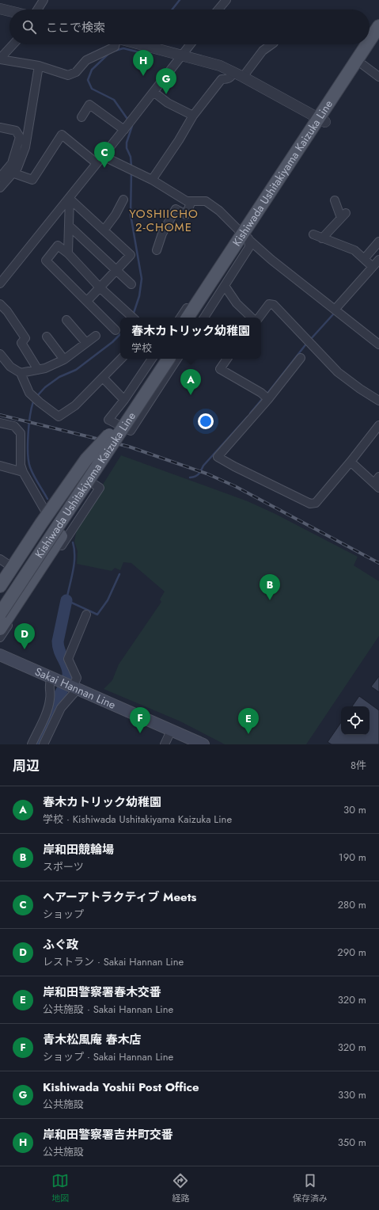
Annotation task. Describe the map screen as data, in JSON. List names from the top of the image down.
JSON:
{
  "streets": {
    "main road": ["Kishiwada Ushitakiyama Kaizuka Line", "Sakai Hannan Line"]
  },
  "districts": ["YOSHIICHO 2-CHOME"],
  "page": {
    "search": "ここで検索",
    "pins": [
      "H",
      "G",
      "C",
      "A",
      "B",
      "D",
      "F",
      "E"
    ],
    "popup": ["春木カトリック幼稚園", "学校"],
    "heading": ["周辺", "8件"],
    "list": [
      {
        "mark": "A",
        "name": "春木カトリック幼稚園",
        "note": "学校 · Kishiwada Ushitakiyama Kaizuka Line",
        "value": "30 m"
      },
      {
        "mark": "B",
        "name": "岸和田競輪場",
        "note": "スポーツ",
        "value": "190 m"
      },
      {
        "mark": "C",
        "name": "ヘアーアトラクティブ Meets",
        "note": "ショップ",
        "value": "280 m"
      },
      {
        "mark": "D",
        "name": "ふぐ政",
        "note": "レストラン · Sakai Hannan Line",
        "value": "290 m"
      },
      {
        "mark": "E",
        "name": "岸和田警察署春木交番",
        "note": "公共施設 · Sakai Hannan Line",
        "value": "320 m"
      },
      {
        "mark": "F",
        "name": "青木松風庵 春木店",
        "note": "ショップ · Sakai Hannan Line",
        "value": "320 m"
      },
      {
        "mark": "G",
        "name": "Kishiwada Yoshii Post Office",
        "note": "公共施設",
        "value": "330 m"
      },
      {
        "mark": "H",
        "name": "岸和田警察署吉井町交番",
        "note": "公共施設",
        "value": "350 m"
      }
    ],
    "nav": ["地図", "経路", "保存済み"]
  }
}
